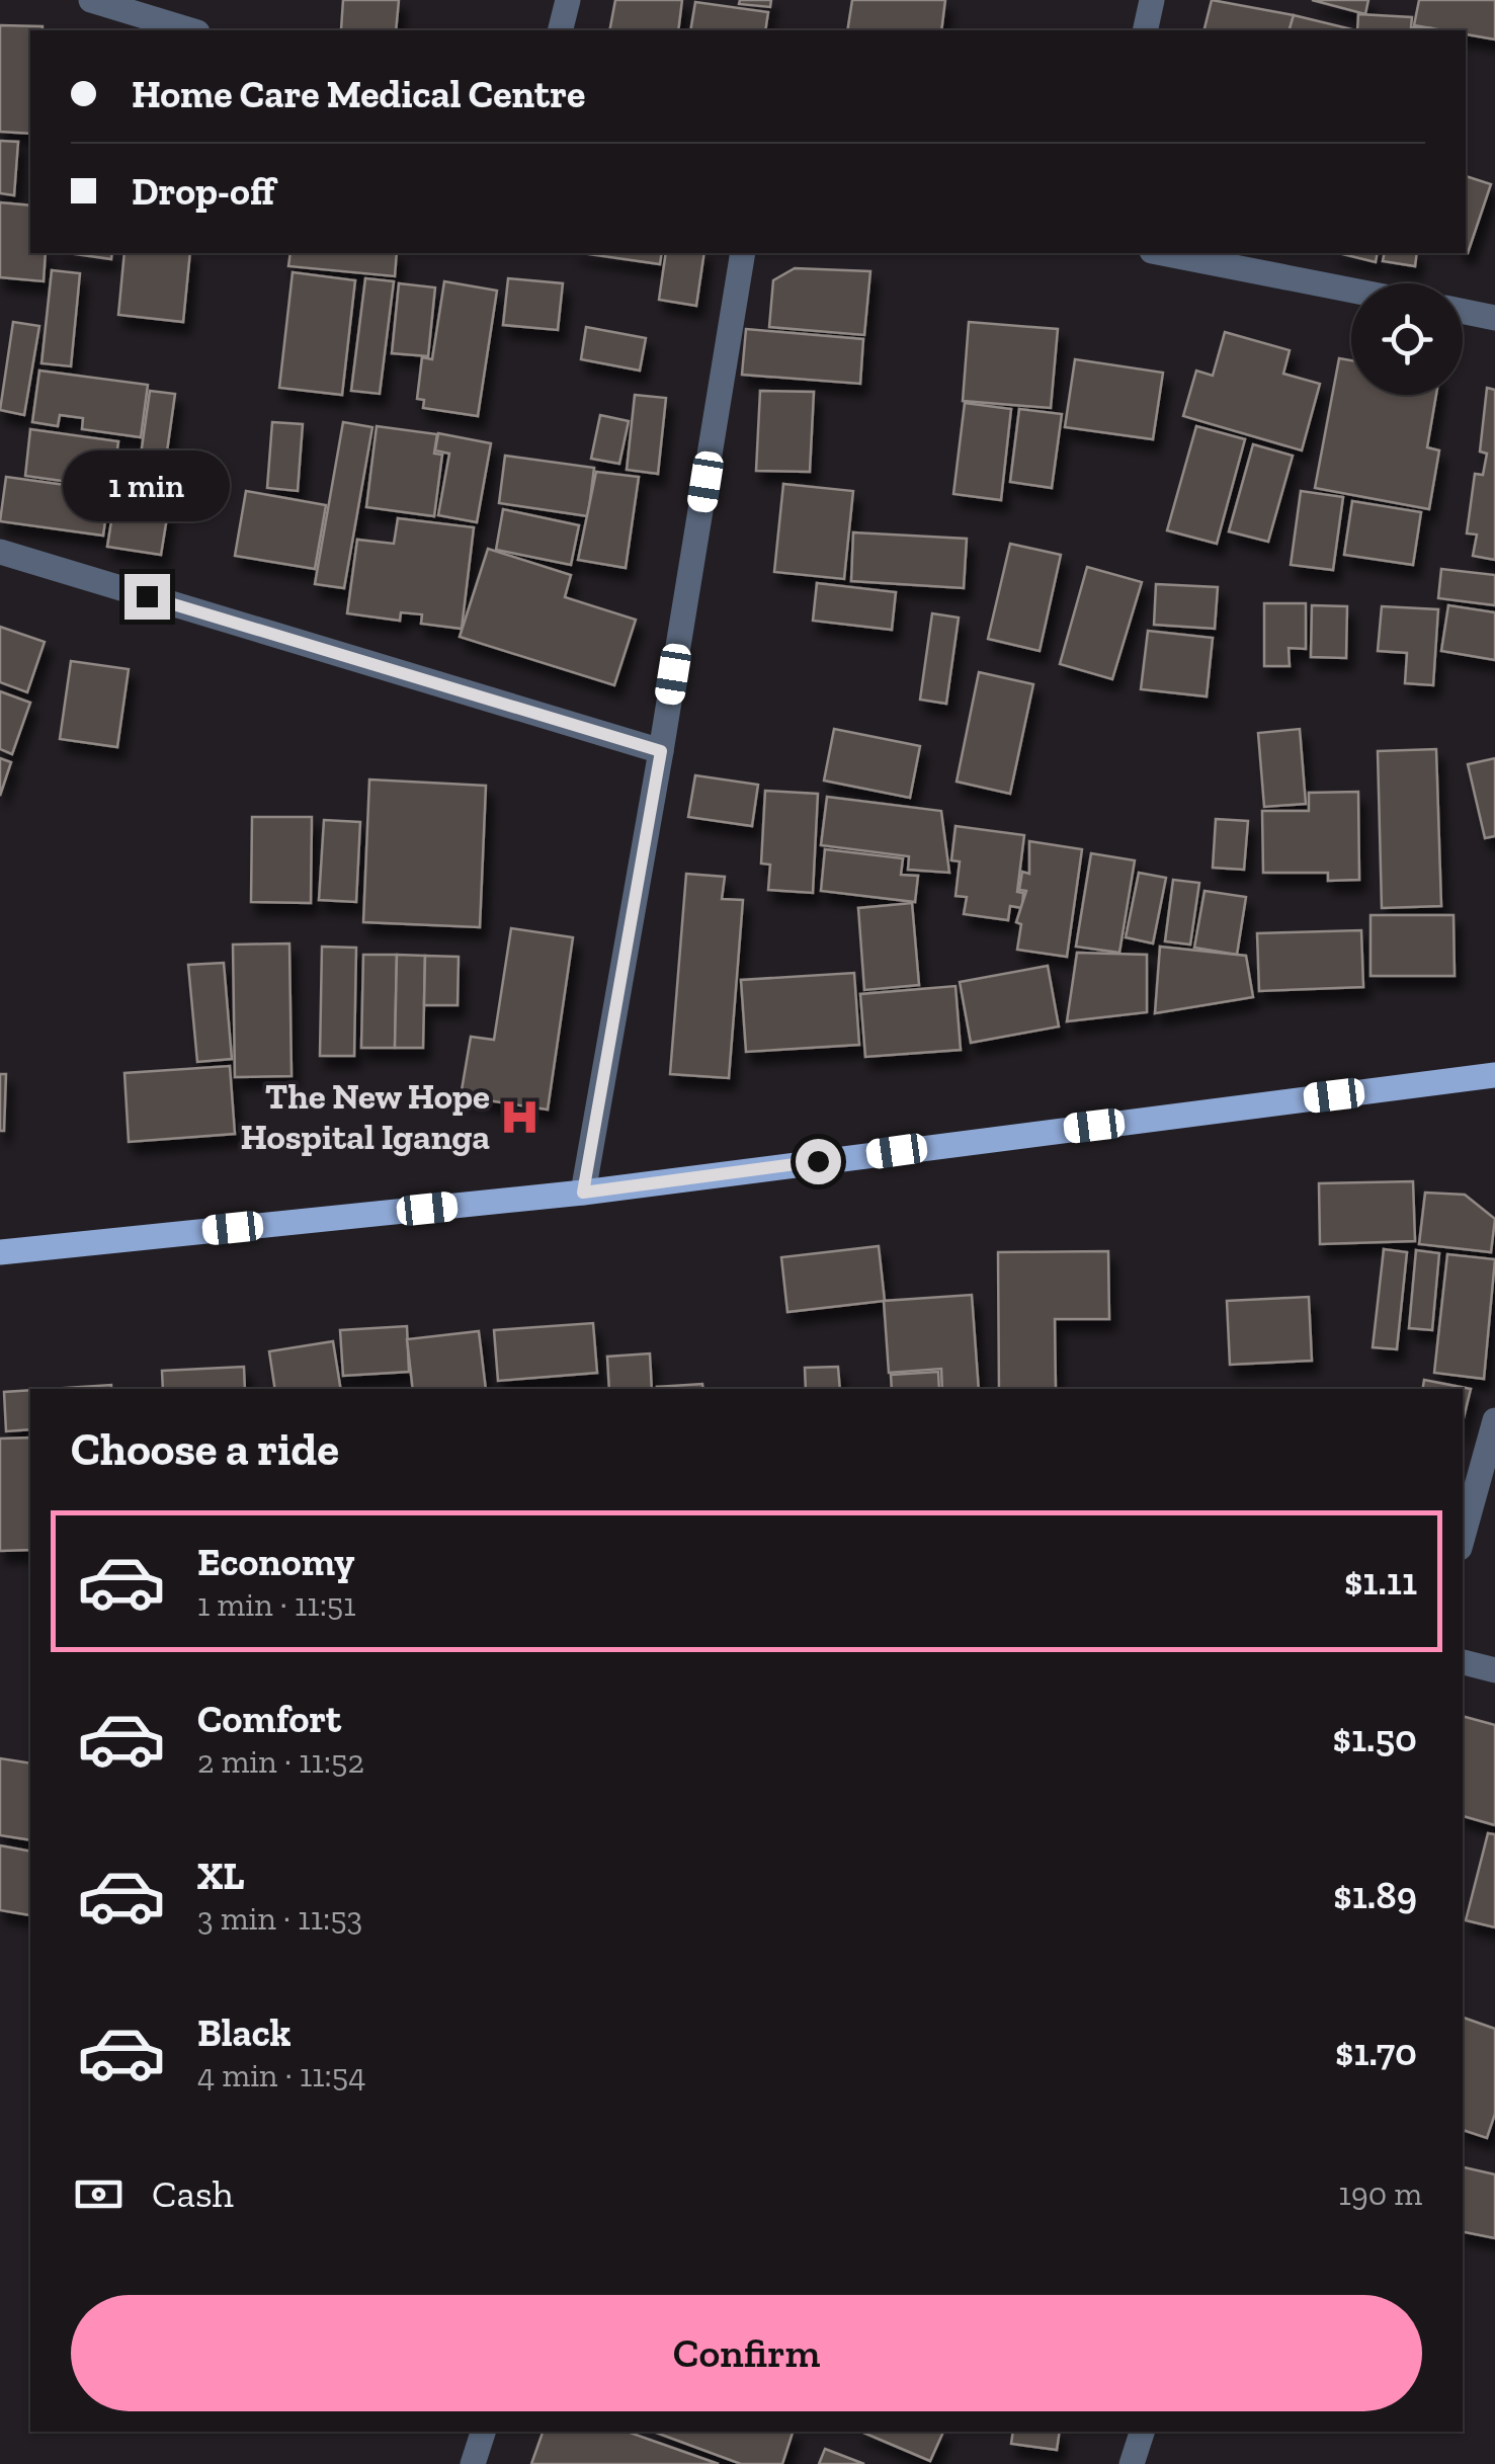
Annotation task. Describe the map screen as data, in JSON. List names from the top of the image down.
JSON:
{
  "places": {
    "hospital": ["The New Hope Hospital Iganga"]
  },
  "page": {
    "banner": ["Home Care Medical Centre", "Drop-off"],
    "bubble": "1 min",
    "heading": "Choose a ride",
    "list": [
      {
        "name": "Economy",
        "note": "1 min · 11:51",
        "value": "$1.11"
      },
      {
        "name": "Comfort",
        "note": "2 min · 11:52",
        "value": "$1.50"
      },
      {
        "name": "XL",
        "note": "3 min · 11:53",
        "value": "$1.89"
      },
      {
        "name": "Black",
        "note": "4 min · 11:54",
        "value": "$1.70"
      }
    ],
    "pay": ["Cash", "190 m"],
    "buttons": "Confirm"
  }
}
